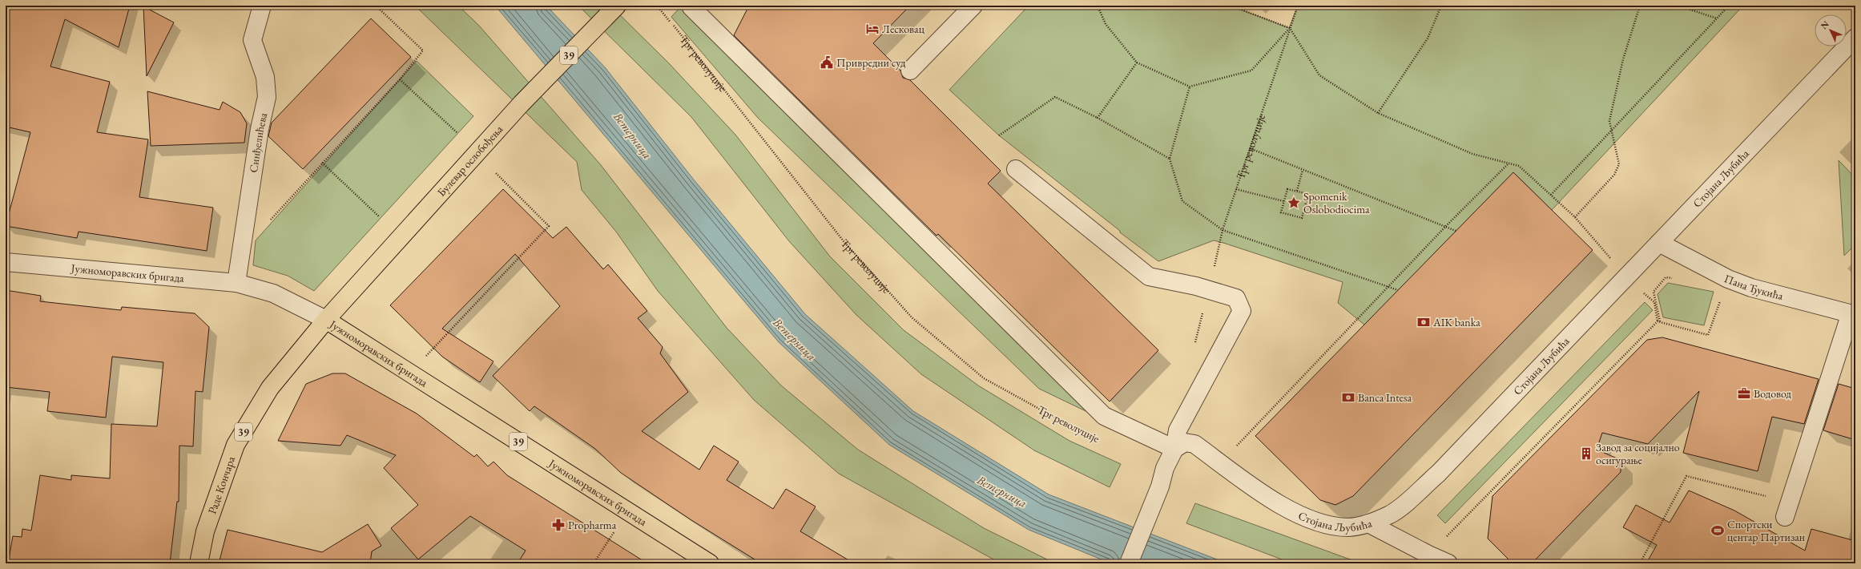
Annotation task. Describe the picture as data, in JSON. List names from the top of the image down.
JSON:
{
  "streets": {
    "main road": [
      "39",
      "Булевар ослобођења",
      "Јужноморавских бригада",
      "Раде Кончара"
    ],
    "street": ["Синђелићева", "Стојана Љубића", "Пана Ђукића"],
    "path": ["Трг револуције"]
  },
  "crossings": [
    ["Синђелићева", "Јужноморавских бригада"],
    ["Булевар ослобођења", "Јужноморавских бригада"],
    ["Булевар ослобођења", "Раде Кончара"],
    ["Стојана Љубића", "Пана Ђукића"],
    ["Јужноморавских бригада", "Раде Кончара"]
  ],
  "water": ["Ветерница"],
  "places": {
    "hotel": ["Лесковац"],
    "public building": ["Привредни суд"],
    "place": ["Spomenik Oslobodiocima"],
    "bank": ["AIK banka", "Banca Intesa"],
    "office": ["Водовод"],
    "building": ["Завод за социјално осигурање"],
    "pharmacy": ["Propharma"],
    "sports": ["Спортски центар Партизан"]
  },
  "north": "top left"
}
